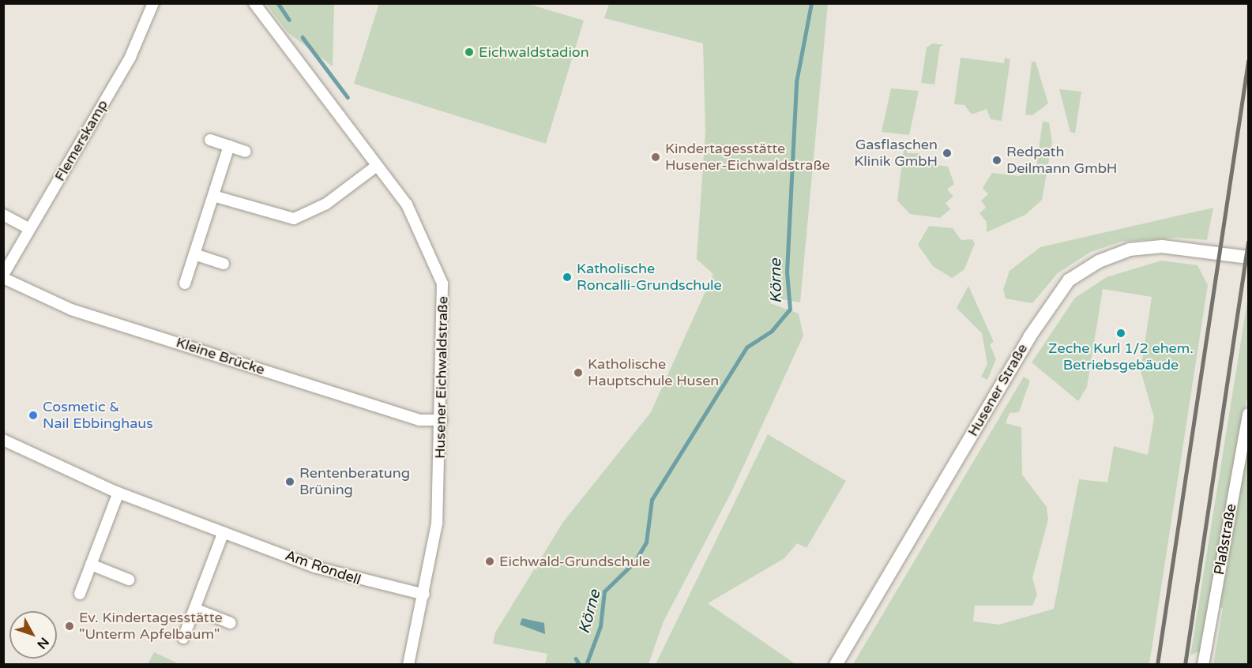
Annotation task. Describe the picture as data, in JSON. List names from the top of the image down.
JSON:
{
  "streets": {
    "street": [
      "Flemerskamp",
      "Kleine Brücke",
      "Husener Eichwaldstraße",
      "Husener Straße",
      "Plaßstraße",
      "Am Rondell"
    ]
  },
  "crossings": [
    ["Flemerskamp", "Kleine Brücke"],
    ["Kleine Brücke", "Husener Eichwaldstraße"],
    ["Husener Eichwaldstraße", "Am Rondell"]
  ],
  "water": ["Körne"],
  "places": [
    "Eichwaldstadion",
    "Gasflaschen Klinik GmbH",
    "Kindertagesstätte Husener-Eichwaldstraße",
    "Redpath Deilmann GmbH",
    "Katholische Roncalli-Grundschule",
    "Zeche Kurl 1/2 ehem. Betriebsgebäude",
    "Katholische Hauptschule Husen",
    "Cosmetic & Nail Ebbinghaus",
    "Rentenberatung Brüning",
    "Eichwald-Grundschule",
    "Ev. Kindertagesstätte \"Unterm Apfelbaum\""
  ],
  "north": "bottom right"
}
